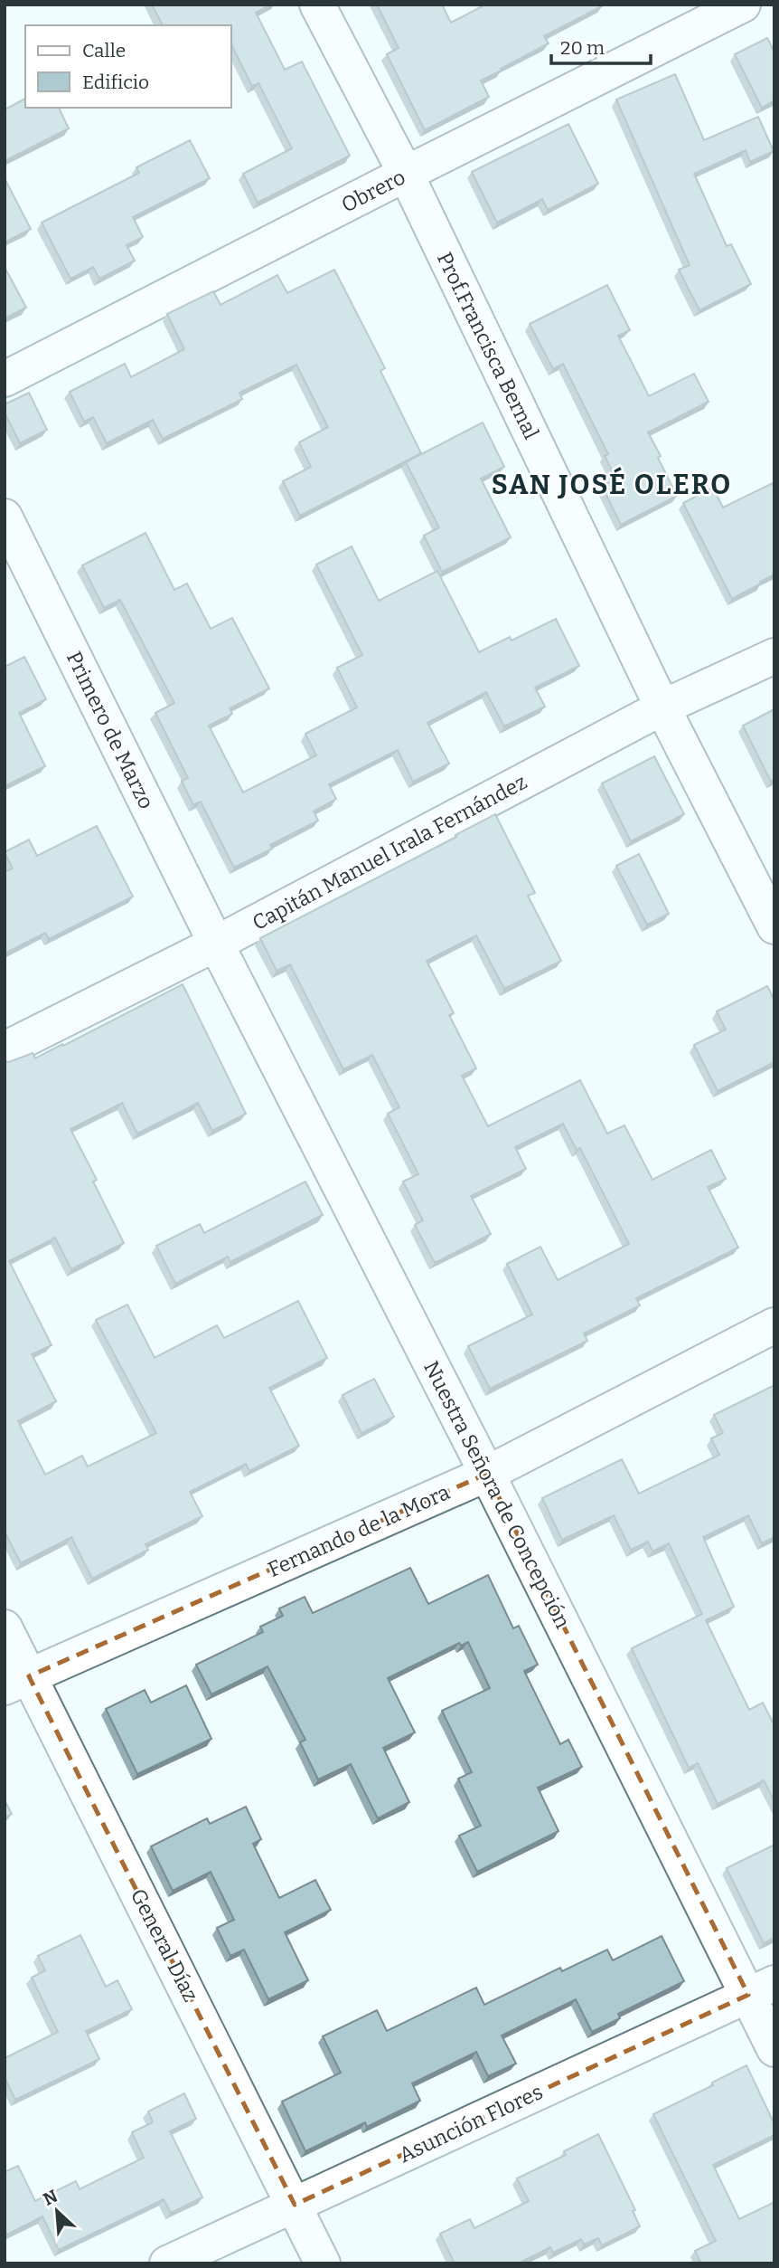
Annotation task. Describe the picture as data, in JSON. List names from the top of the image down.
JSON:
{
  "streets": {
    "street": [
      "Obrero",
      "Prof.Francisca Bernal",
      "Primero de Marzo",
      "Capitán Manuel Irala Fernández",
      "Nuestra Señora de Concepción",
      "Fernando de la Mora",
      "General Díaz",
      "Asunción Flores"
    ]
  },
  "crossings": [
    ["Obrero", "Prof.Francisca Bernal"],
    ["Prof.Francisca Bernal", "Capitán Manuel Irala Fernández"],
    ["Primero de Marzo", "Capitán Manuel Irala Fernández"],
    ["Primero de Marzo", "Nuestra Señora de Concepción"],
    ["Capitán Manuel Irala Fernández", "Nuestra Señora de Concepción"],
    ["Nuestra Señora de Concepción", "Fernando de la Mora"],
    ["Nuestra Señora de Concepción", "Asunción Flores"],
    ["Fernando de la Mora", "General Díaz"],
    ["General Díaz", "Asunción Flores"]
  ],
  "districts": ["SAN JOSÉ OLERO"],
  "legend": ["Calle", "Edificio"],
  "scale_bar": "20 m",
  "north": "top left"
}
